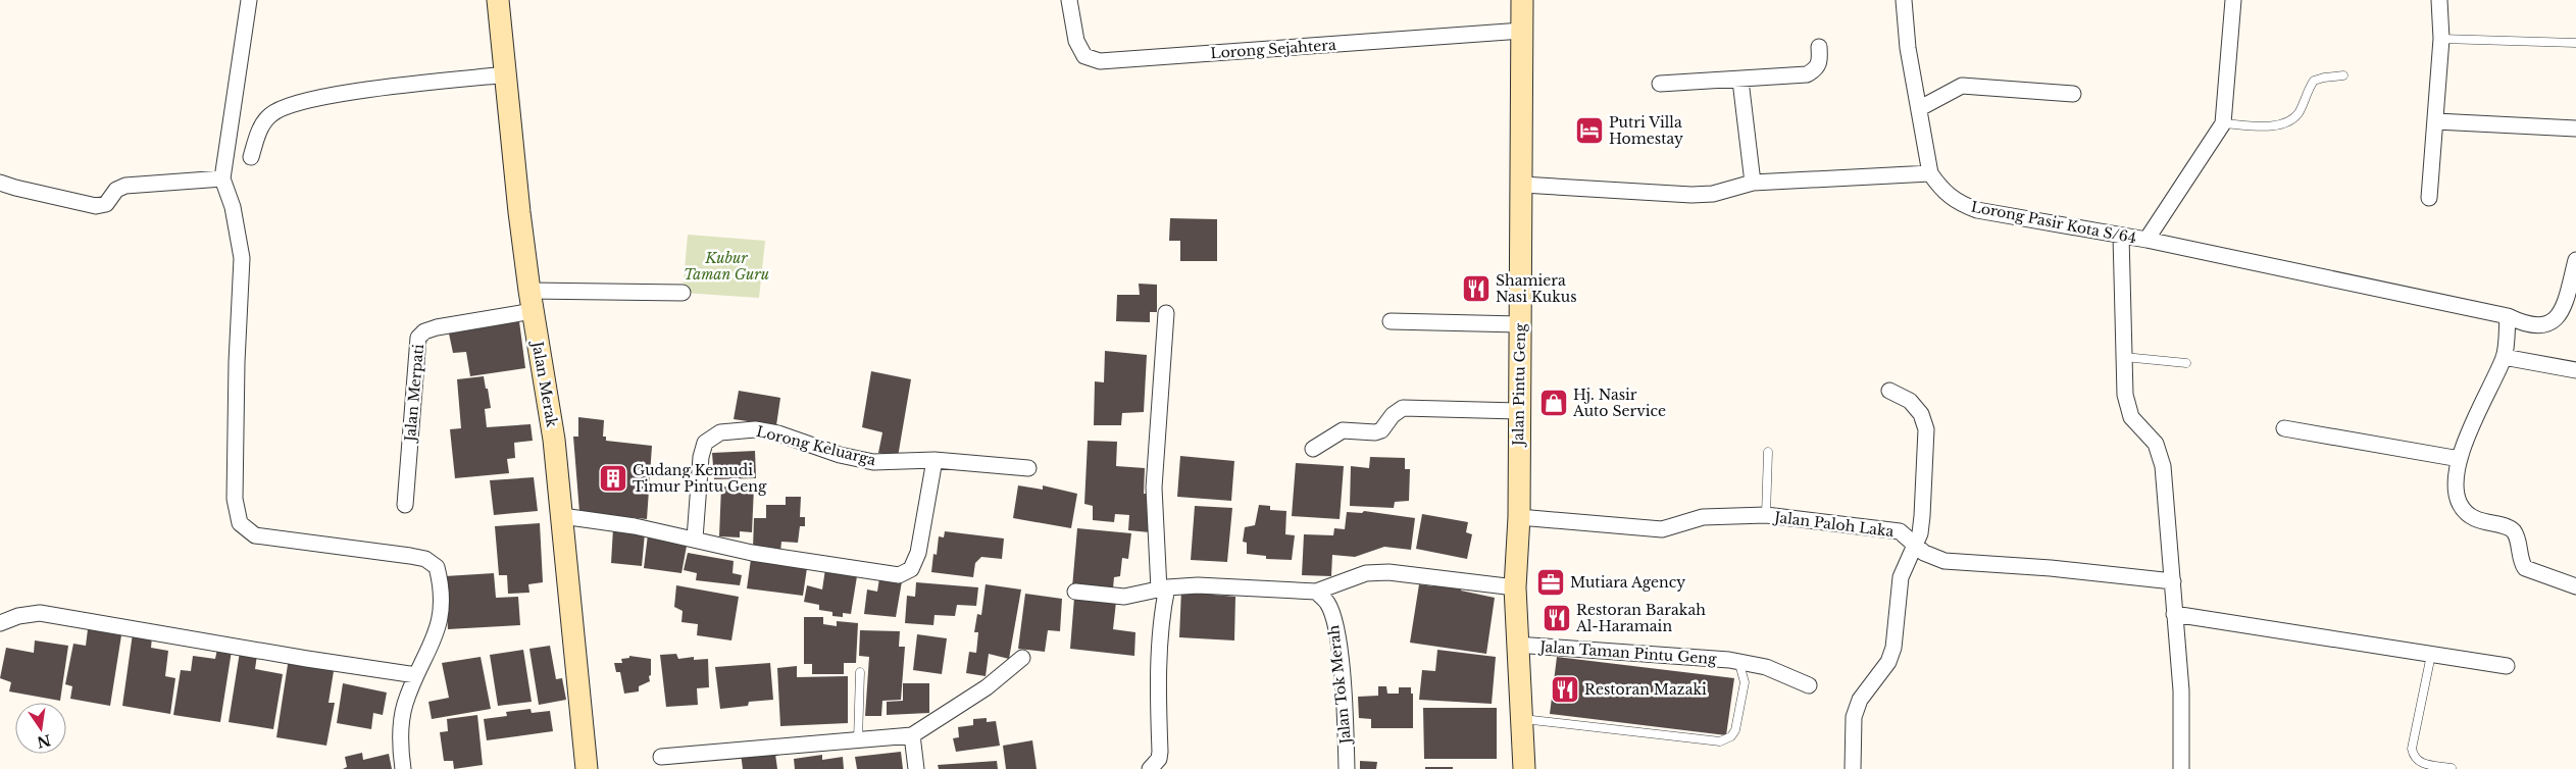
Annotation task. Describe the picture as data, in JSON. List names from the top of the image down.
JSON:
{
  "streets": {
    "main road": ["Jalan Merak", "Jalan Pintu Geng"],
    "street": [
      "Lorong Sejahtera",
      "Lorong Pasir Kota S/64",
      "Jalan Merpati",
      "Lorong Keluarga",
      "Jalan Paloh Laka",
      "Jalan Taman Pintu Geng",
      "Jalan Tok Merah"
    ]
  },
  "crossings": [
    ["Lorong Sejahtera", "Jalan Pintu Geng"],
    ["Jalan Merak", "Jalan Merpati"],
    ["Jalan Pintu Geng", "Jalan Paloh Laka"],
    ["Jalan Pintu Geng", "Jalan Taman Pintu Geng"]
  ],
  "parks": ["Kubur Taman Guru"],
  "places": {
    "hotel": ["Putri Villa Homestay"],
    "restaurant": ["Shamiera Nasi Kukus", "Restoran Barakah Al-Haramain", "Restoran Mazaki"],
    "shop": ["Hj. Nasir Auto Service"],
    "building": ["Gudang Kemudi Timur Pintu Geng"],
    "office": ["Mutiara Agency"]
  },
  "north": "bottom"
}
